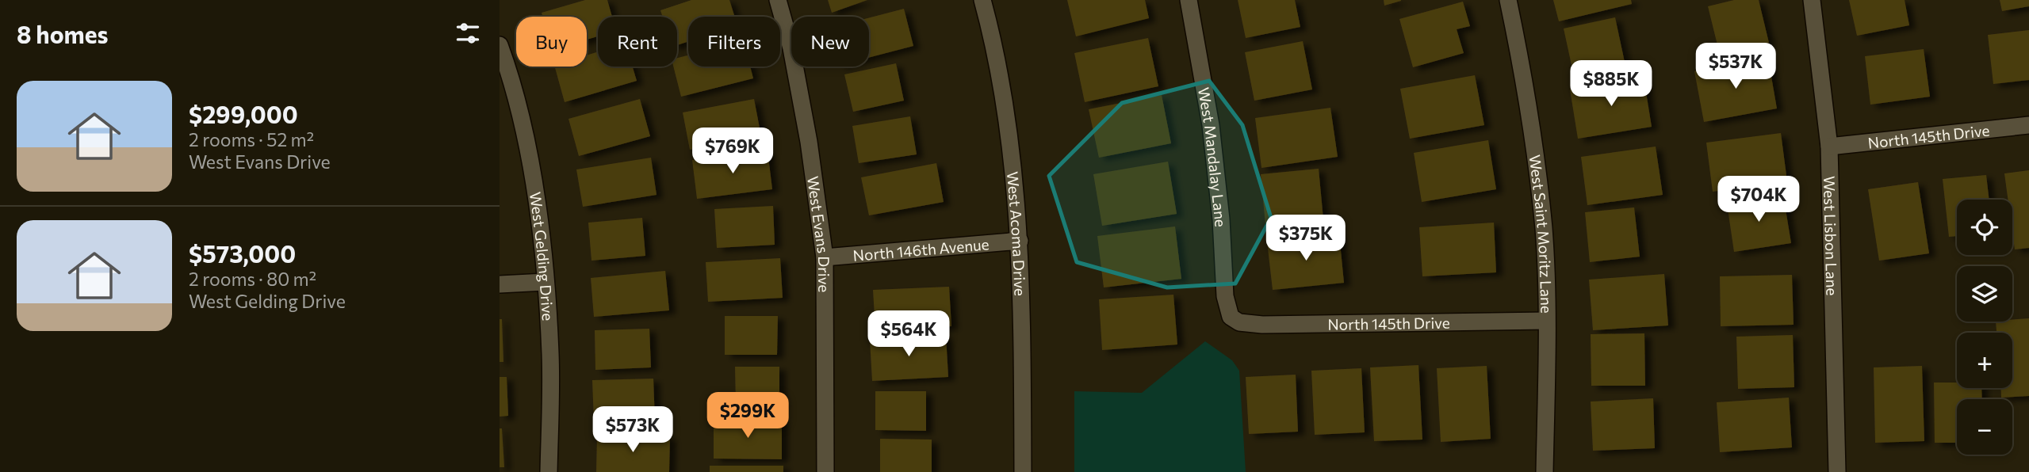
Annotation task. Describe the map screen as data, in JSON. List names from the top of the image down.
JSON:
{
  "streets": {
    "street": [
      "North 145th Drive",
      "West Mandalay Lane",
      "West Evans Drive",
      "West Acoma Drive",
      "West Saint Moritz Lane",
      "West Lisbon Lane",
      "North 146th Avenue",
      "West Gelding Drive"
    ]
  },
  "crossings": [
    ["North 145th Drive", "West Mandalay Lane"],
    ["North 145th Drive", "West Saint Moritz Lane"],
    ["North 145th Drive", "West Lisbon Lane"],
    ["West Evans Drive", "North 146th Avenue"],
    ["West Acoma Drive", "North 146th Avenue"]
  ],
  "page": {
    "heading": "8 homes",
    "chip": [
      "Buy",
      "Rent",
      "Filters",
      "New"
    ],
    "price": [
      "$537K",
      "$885K",
      "$769K",
      "$704K",
      "$375K",
      "$564K",
      "$299K",
      "$573K"
    ],
    "list": [
      {
        "name": "$299,000",
        "note": "2 rooms · 52 m² · West Evans Drive"
      },
      {
        "name": "$573,000",
        "note": "2 rooms · 80 m² · West Gelding Drive"
      }
    ],
    "map_buttons": ["+", "−"]
  }
}
